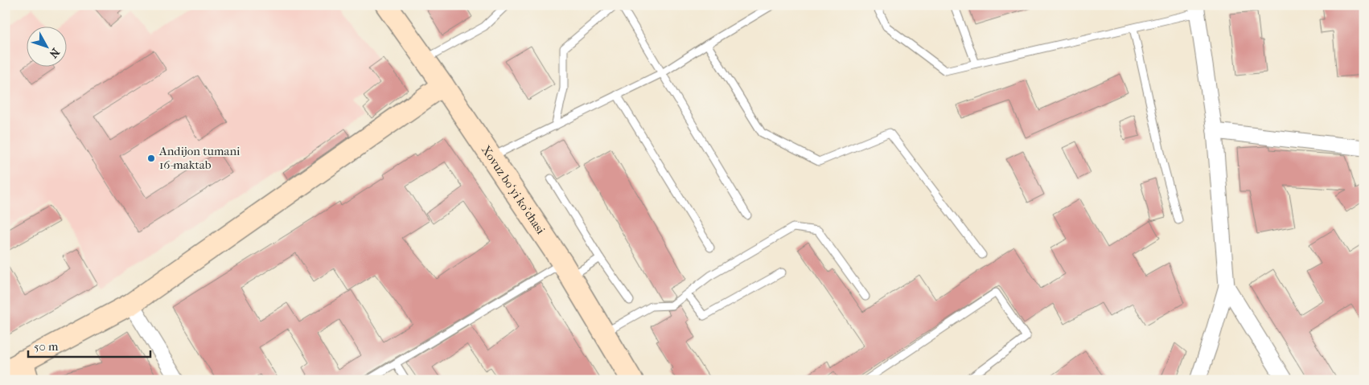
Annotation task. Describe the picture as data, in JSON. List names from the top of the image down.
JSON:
{
  "streets": {
    "street": ["Xovuz bo‘yi ko'chasi"]
  },
  "places": ["Andijon tumani 16-maktab"],
  "scale_bar": "50 m",
  "north": "bottom right"
}
